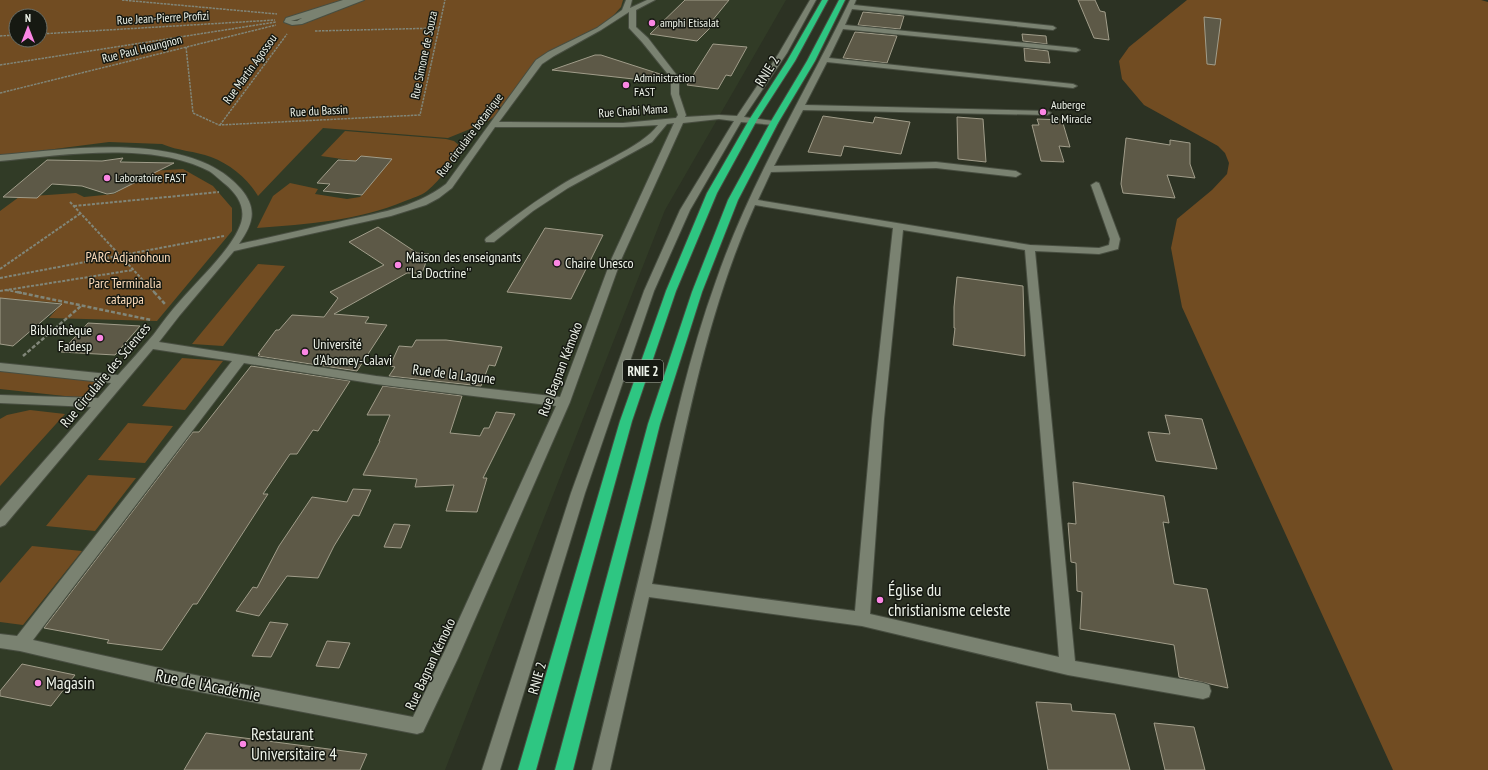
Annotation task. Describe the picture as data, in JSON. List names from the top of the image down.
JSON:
{
  "streets": {
    "highway": ["RNIE 2"],
    "street": [
      "Rue Chabi Mama",
      "Rue circulaire botanique",
      "Rue Bagnan Kémoko",
      "Rue de la Lagune",
      "Rue Circulaire des Sciences",
      "Rue de l'Académie"
    ],
    "path": [
      "Rue Jean-Pierre Profizi",
      "Rue Paul Houngnon",
      "Rue Simone de Souza",
      "Rue Martin Agossou",
      "Rue du Bassin"
    ]
  },
  "crossings": [
    ["Rue Jean-Pierre Profizi", "Rue Paul Houngnon"],
    ["Rue Jean-Pierre Profizi", "Rue Martin Agossou"],
    ["Rue Paul Houngnon", "Rue Martin Agossou"],
    ["Rue Simone de Souza", "Rue du Bassin"],
    ["Rue Martin Agossou", "Rue du Bassin"],
    ["RNIE 2", "Rue Chabi Mama"],
    ["Rue Chabi Mama", "Rue circulaire botanique"],
    ["Rue Chabi Mama", "Rue Bagnan Kémoko"],
    ["Rue circulaire botanique", "Rue Circulaire des Sciences"],
    ["Rue Bagnan Kémoko", "Rue de la Lagune"],
    ["Rue Bagnan Kémoko", "Rue de l'Académie"],
    ["Rue de la Lagune", "Rue Circulaire des Sciences"]
  ],
  "parks": ["PARC Adjanohoun", "Parc Terminalia catappa"],
  "places": [
    "amphi Etisalat",
    "Administration FAST",
    "Auberge le Miracle",
    "Laboratoire FAST",
    "Chaire Unesco",
    "Maison des enseignants ''La Doctrine''",
    "Bibliothèque Fadesp",
    "Université d'Abomey-Calavi",
    "Église du christianisme celeste",
    "Magasin",
    "Restaurant Universitaire 4"
  ],
  "north": "top"
}
